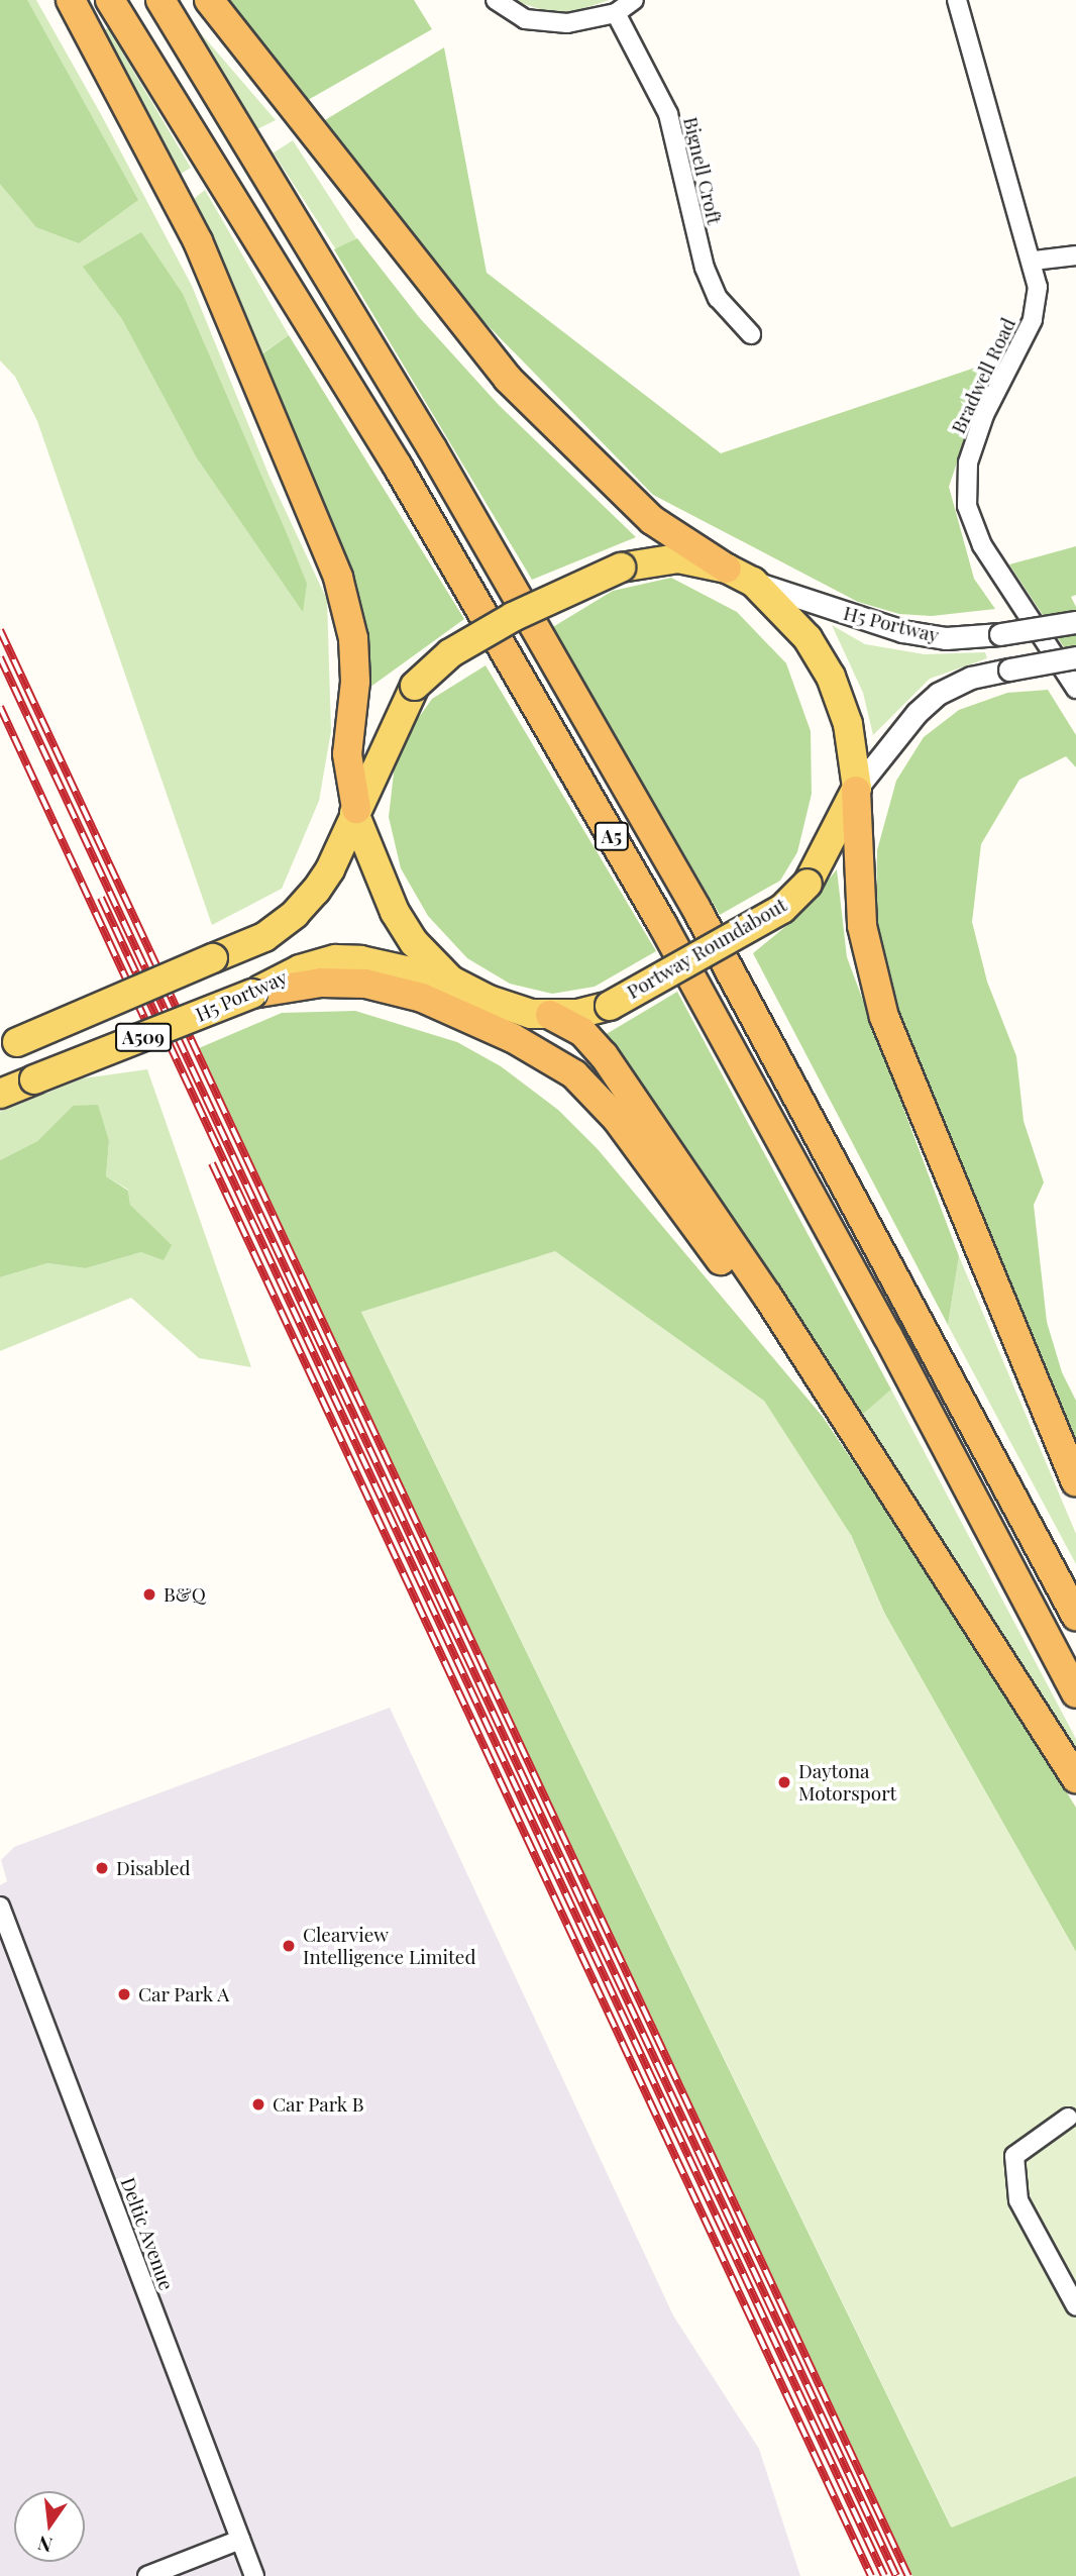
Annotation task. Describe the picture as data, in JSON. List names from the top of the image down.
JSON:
{
  "streets": {
    "highway": ["A5"],
    "main road": ["H5 Portway", "Portway Roundabout", "A509"],
    "street": ["Bignell Croft", "Bradwell Road", "Deltic Avenue"]
  },
  "crossings": [
    ["H5 Portway", "Portway Roundabout"],
    ["Portway Roundabout", "A509"]
  ],
  "places": [
    "B&Q",
    "Daytona Motorsport",
    "Disabled",
    "Clearview Intelligence Limited",
    "Car Park A",
    "Car Park B"
  ],
  "north": "bottom"
}
